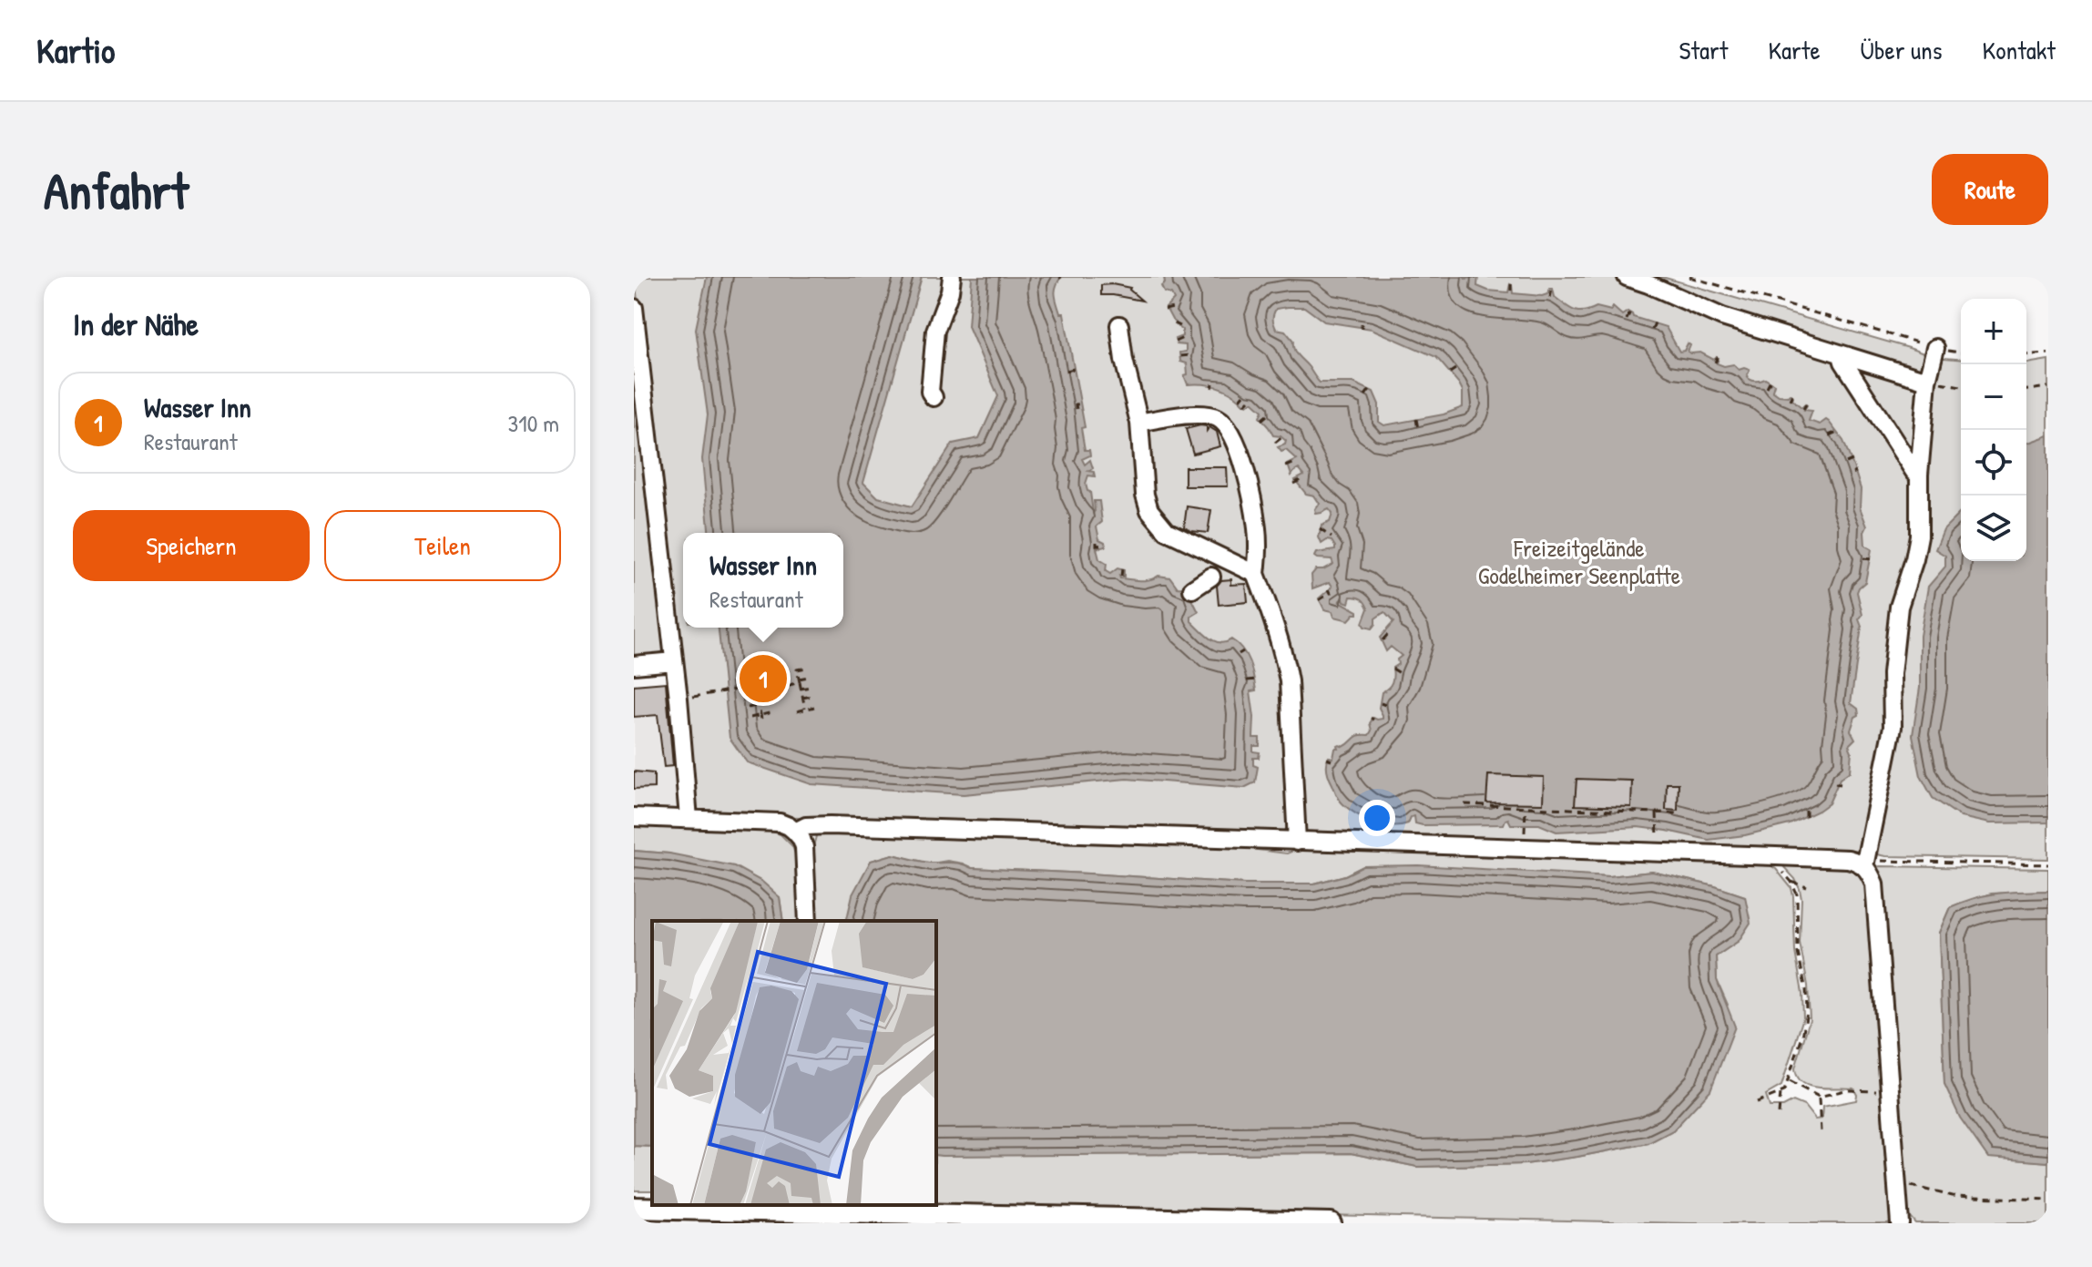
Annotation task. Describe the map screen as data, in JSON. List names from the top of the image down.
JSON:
{
  "parks": ["Freizeitgelände Godelheimer Seenplatte"],
  "page": {
    "header": "Kartio",
    "nav": [
      "Start",
      "Karte",
      "Über uns",
      "Kontakt"
    ],
    "buttons": [
      "Route",
      ["Speichern", "Teilen"]
    ],
    "title": "Anfahrt",
    "heading": "In der Nähe",
    "map_buttons": ["+", "−"],
    "list": [
      {
        "mark": "1",
        "name": "Wasser Inn",
        "note": "Restaurant",
        "value": "310 m"
      }
    ],
    "popup": ["Wasser Inn", "Restaurant"],
    "pins": "1"
  }
}
